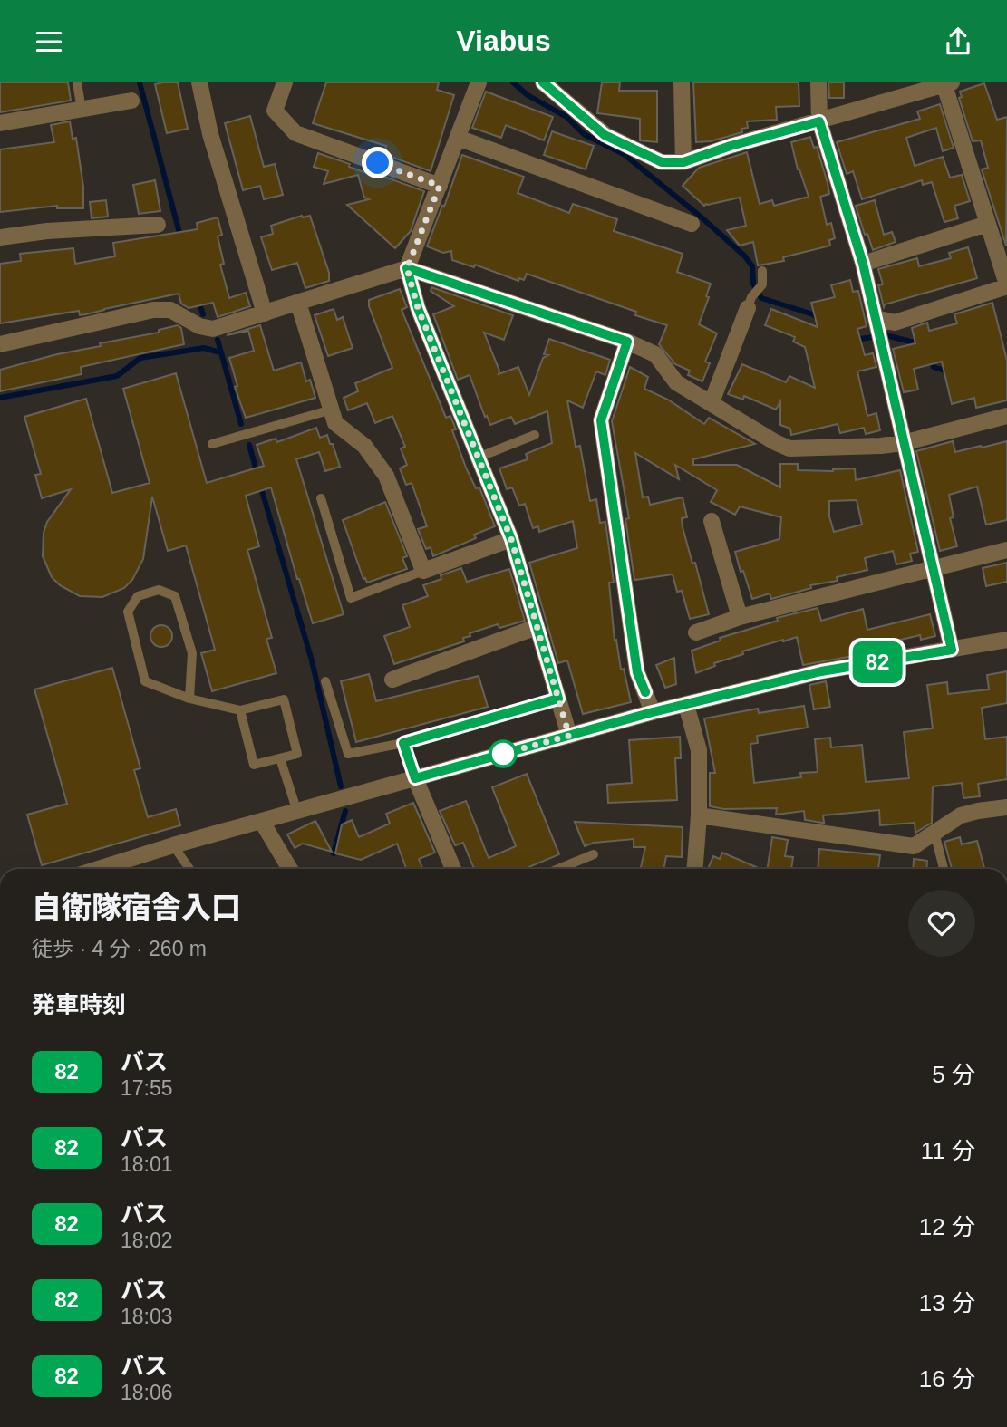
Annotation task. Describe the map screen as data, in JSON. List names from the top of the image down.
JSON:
{
  "lines": ["bus line 82"],
  "page": {
    "header": "Viabus",
    "on_map": "82",
    "heading": [
      ["自衛隊宿舎入口", "徒歩 · 4 分 · 260 m"],
      "発車時刻"
    ],
    "list": [
      {
        "mark": "82",
        "name": "バス",
        "note": "17:55",
        "value": "5 分"
      },
      {
        "mark": "82",
        "name": "バス",
        "note": "18:01",
        "value": "11 分"
      },
      {
        "mark": "82",
        "name": "バス",
        "note": "18:02",
        "value": "12 分"
      },
      {
        "mark": "82",
        "name": "バス",
        "note": "18:03",
        "value": "13 分"
      },
      {
        "mark": "82",
        "name": "バス",
        "note": "18:06",
        "value": "16 分"
      }
    ]
  }
}
